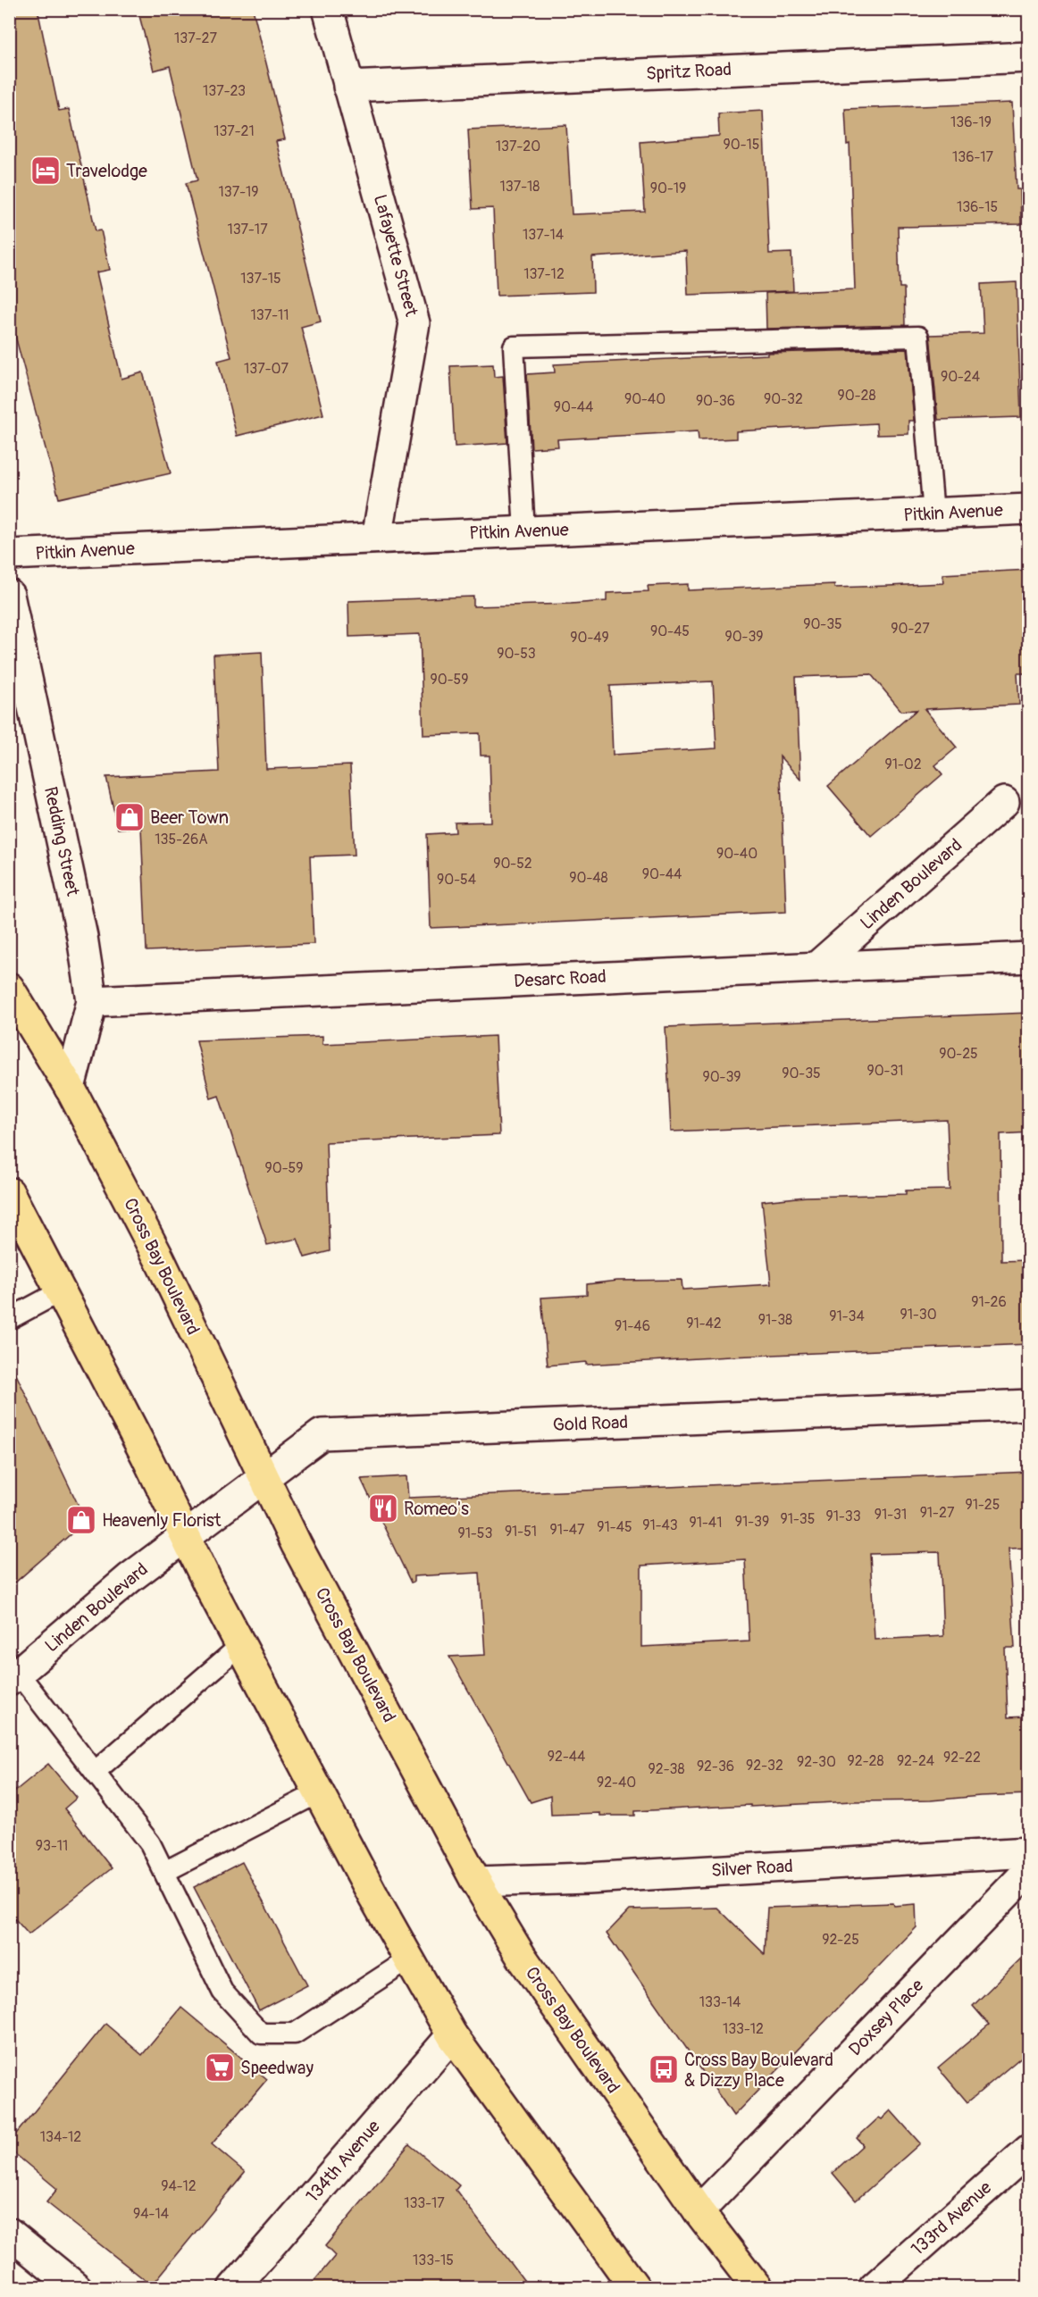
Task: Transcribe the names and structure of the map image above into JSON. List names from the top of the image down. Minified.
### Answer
{"streets":{"main road":["Cross Bay Boulevard"],"street":["Spritz Road","Lafayette Street","Pitkin Avenue","Redding Street","Linden Boulevard","Desarc Road","Gold Road","Silver Road","Doxsey Place","134th Avenue","133rd Avenue"]},"crossings":[["Spritz Road","Lafayette Street"],["Lafayette Street","Pitkin Avenue"],["Redding Street","Desarc Road"],["Redding Street","Cross Bay Boulevard"],["Linden Boulevard","Desarc Road"],["Linden Boulevard","Gold Road"],["Cross Bay Boulevard","Gold Road"],["Cross Bay Boulevard","Silver Road"],["Cross Bay Boulevard","Doxsey Place"]],"places":{"hotel":["Travelodge"],"shop":["Beer Town","Heavenly Florist"],"restaurant":["Romeo's"],"supermarket":["Speedway"],"bus stop":["Cross Bay Boulevard & Dizzy Place"]},"house_numbers":["137-27","137-23","136-19","137-21","90-15","137-20","136-17","137-18","90-19","137-19","136-15","137-17","137-14","137-12","137-15","137-11","137-07","90-24","90-28","90-40","90-32","90-36","90-44","90-35","90-27","90-45","90-39","90-49","90-53","90-59","91-02","135-26A","90-40","90-52","90-44","90-48","90-54","90-25","90-31","90-35","90-39","90-59","91-26","91-30","91-34","91-38","91-42","91-46","91-25","91-27","91-31","91-33","91-35","91-39","91-41","91-43","91-45","91-47","91-51","91-53","92-44","92-22","92-28","92-24","92-30","92-32","92-36","92-38","92-40","93-11","92-25","133-14","133-12","134-12","94-12","133-17","94-14","133-15"]}
